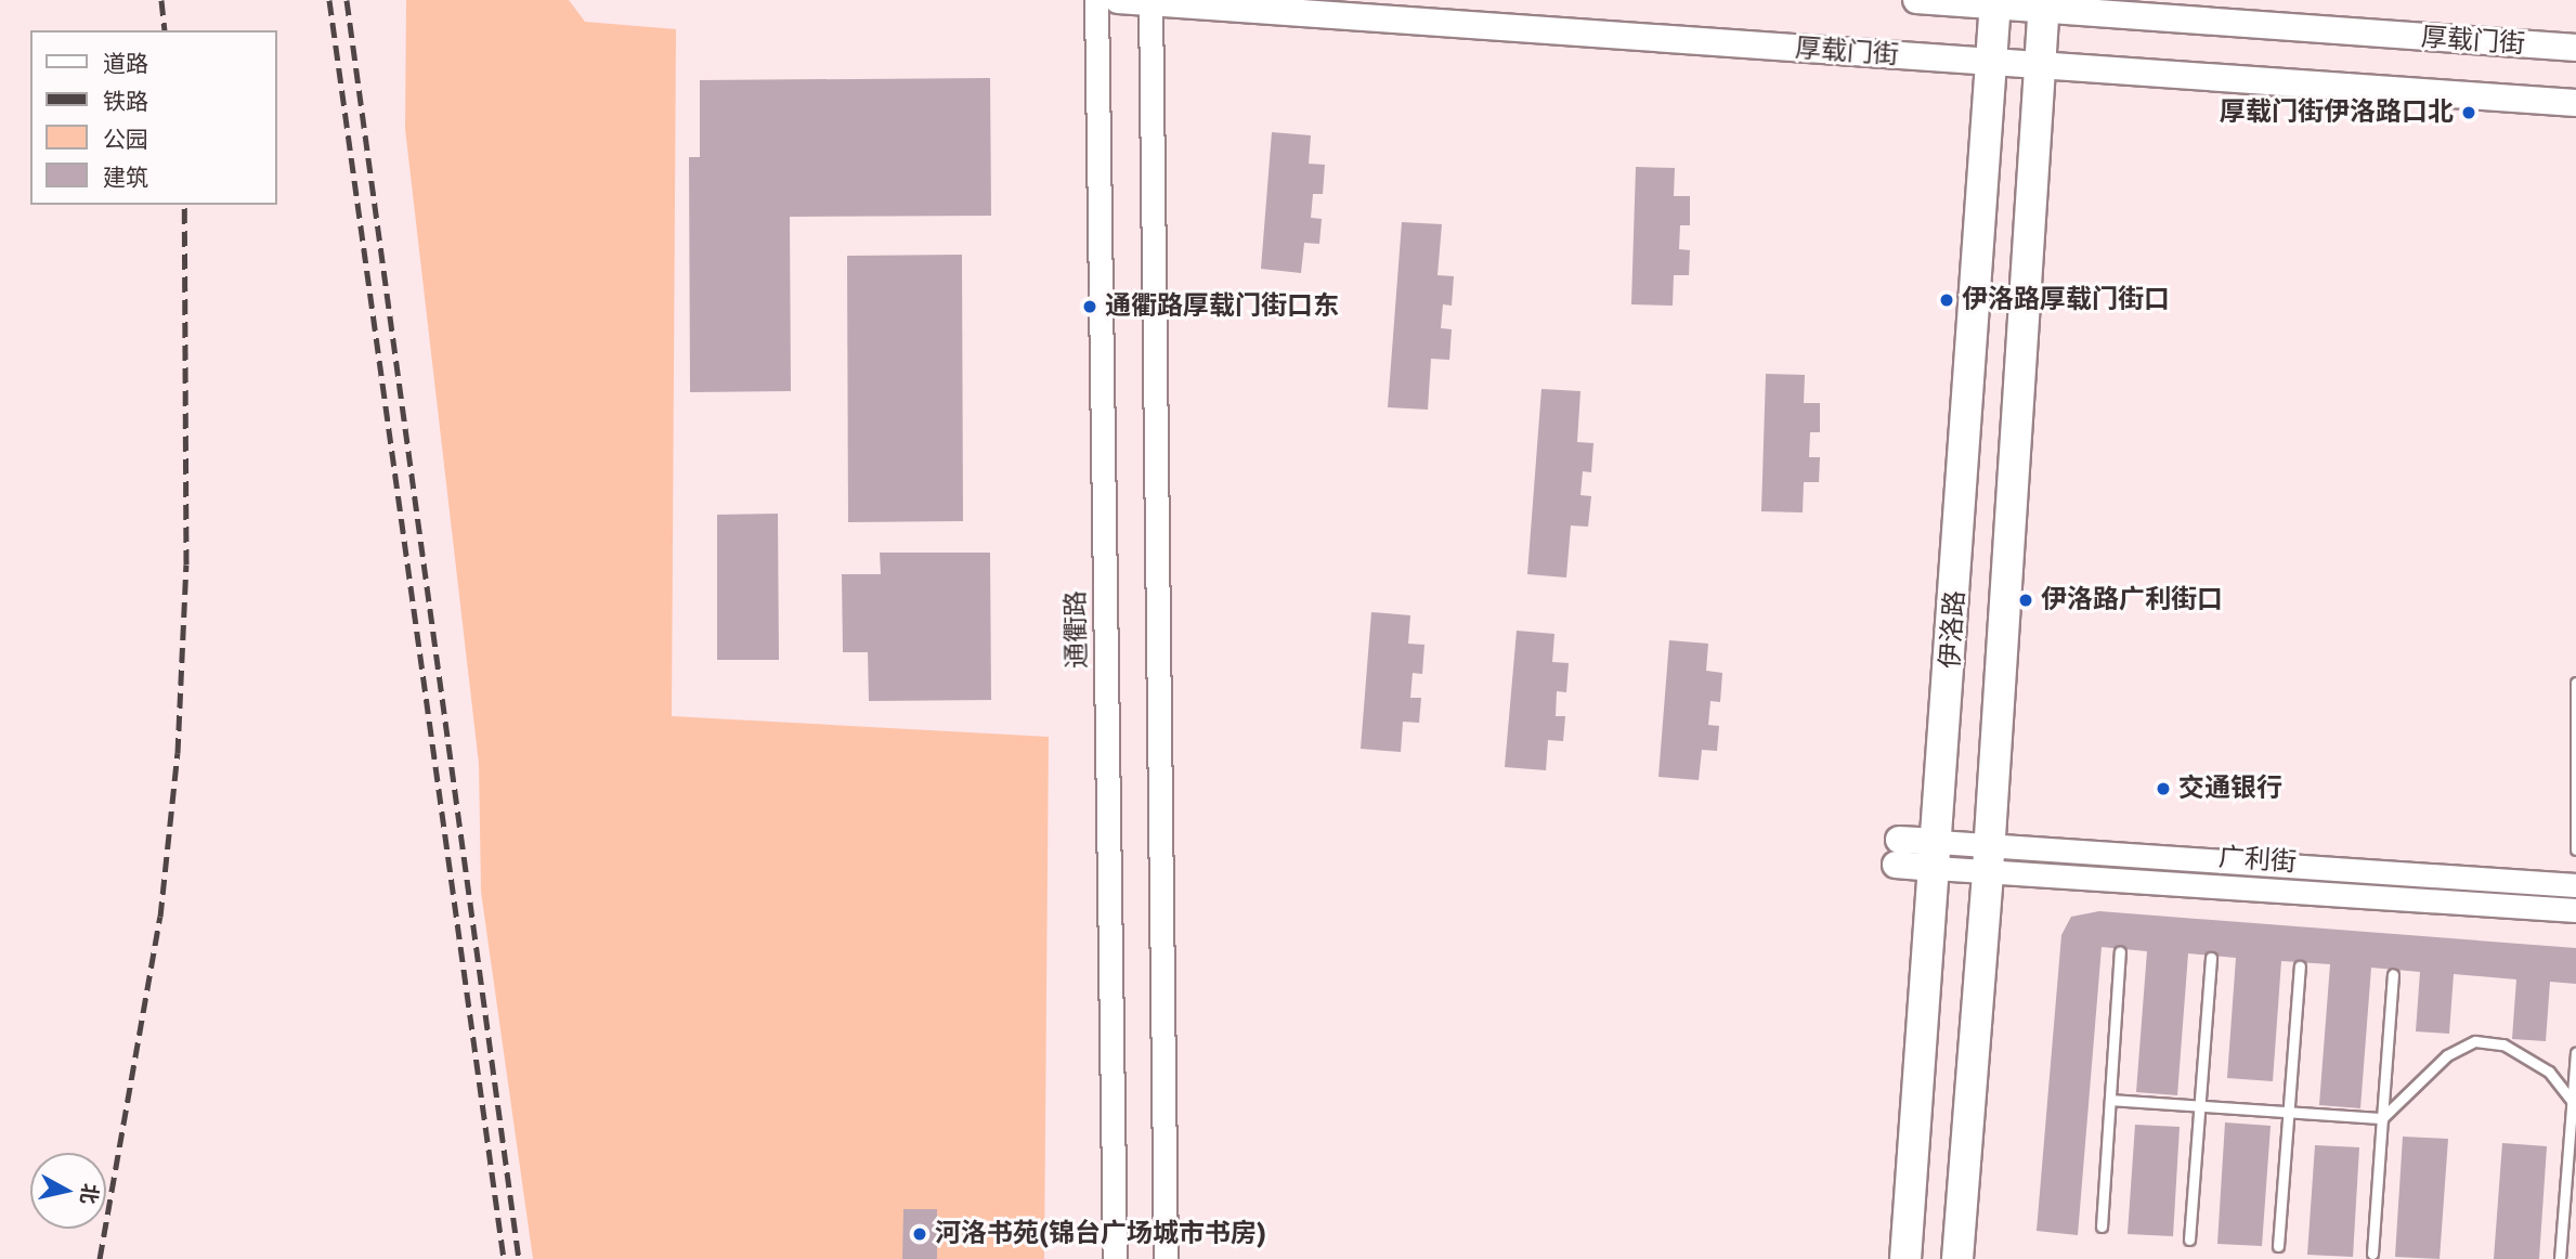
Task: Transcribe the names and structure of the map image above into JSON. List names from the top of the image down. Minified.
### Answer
{"streets":{"main road":["厚载门街","伊洛路"],"street":["通衢路","广利街"]},"crossings":[["厚载门街","伊洛路"],["伊洛路","广利街"]],"places":["厚载门街伊洛路口北","伊洛路厚载门街口","通衢路厚载门街口东","伊洛路广利街口","交通银行","河洛书苑(锦台广场城市书房)"],"legend":["道路","铁路","公园","建筑"],"north":"right"}
